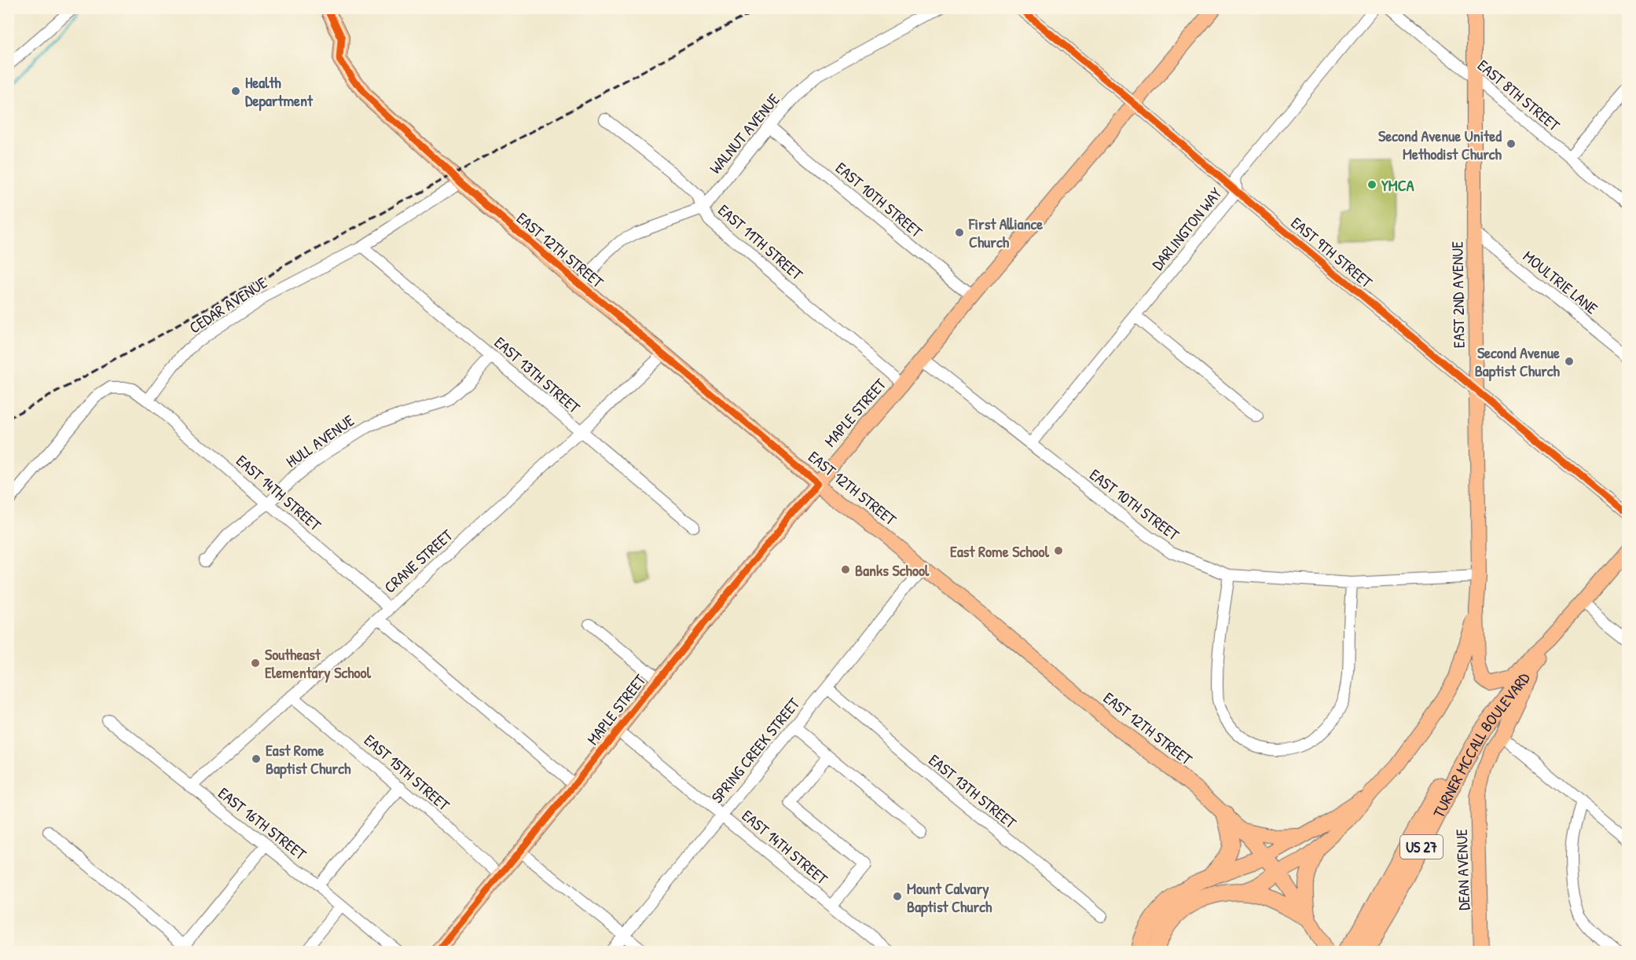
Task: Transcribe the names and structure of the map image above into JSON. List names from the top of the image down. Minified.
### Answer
{"streets":{"highway":["TURNER MCCALL BOULEVARD","US 27"],"main road":["EAST 12TH STREET","EAST 2ND AVENUE","MAPLE STREET","DEAN AVENUE"],"street":["EAST 8TH STREET","WALNUT AVENUE","EAST 10TH STREET","DARLINGTON WAY","EAST 11TH STREET","EAST 9TH STREET","MOULTRIE LANE","CEDAR AVENUE","EAST 13TH STREET","HULL AVENUE","EAST 14TH STREET","CRANE STREET","SPRING CREEK STREET","EAST 15TH STREET","EAST 16TH STREET"]},"crossings":[["EAST 8TH STREET","EAST 2ND AVENUE"],["WALNUT AVENUE","EAST 10TH STREET"],["WALNUT AVENUE","EAST 11TH STREET"],["EAST 10TH STREET","DARLINGTON WAY"],["EAST 10TH STREET","EAST 2ND AVENUE"],["EAST 10TH STREET","MAPLE STREET"],["DARLINGTON WAY","EAST 9TH STREET"],["EAST 11TH STREET","MAPLE STREET"],["EAST 12TH STREET","CEDAR AVENUE"],["EAST 12TH STREET","MAPLE STREET"],["EAST 12TH STREET","CRANE STREET"],["EAST 12TH STREET","SPRING CREEK STREET"],["EAST 9TH STREET","EAST 2ND AVENUE"],["EAST 9TH STREET","MAPLE STREET"],["MOULTRIE LANE","EAST 2ND AVENUE"],["CEDAR AVENUE","EAST 13TH STREET"],["CEDAR AVENUE","EAST 14TH STREET"],["EAST 13TH STREET","HULL AVENUE"],["EAST 13TH STREET","CRANE STREET"],["EAST 13TH STREET","SPRING CREEK STREET"],["MAPLE STREET","EAST 14TH STREET"],["MAPLE STREET","EAST 15TH STREET"],["HULL AVENUE","EAST 14TH STREET"],["EAST 14TH STREET","CRANE STREET"],["EAST 14TH STREET","SPRING CREEK STREET"],["CRANE STREET","EAST 15TH STREET"],["CRANE STREET","EAST 16TH STREET"],["TURNER MCCALL BOULEVARD","DEAN AVENUE"]],"places":["Health Department","Second Avenue United Methodist Church","YMCA","First Alliance Church","Second Avenue Baptist Church","East Rome School","Banks School","Southeast Elementary School","East Rome Baptist Church","Mount Calvary Baptist Church"]}
